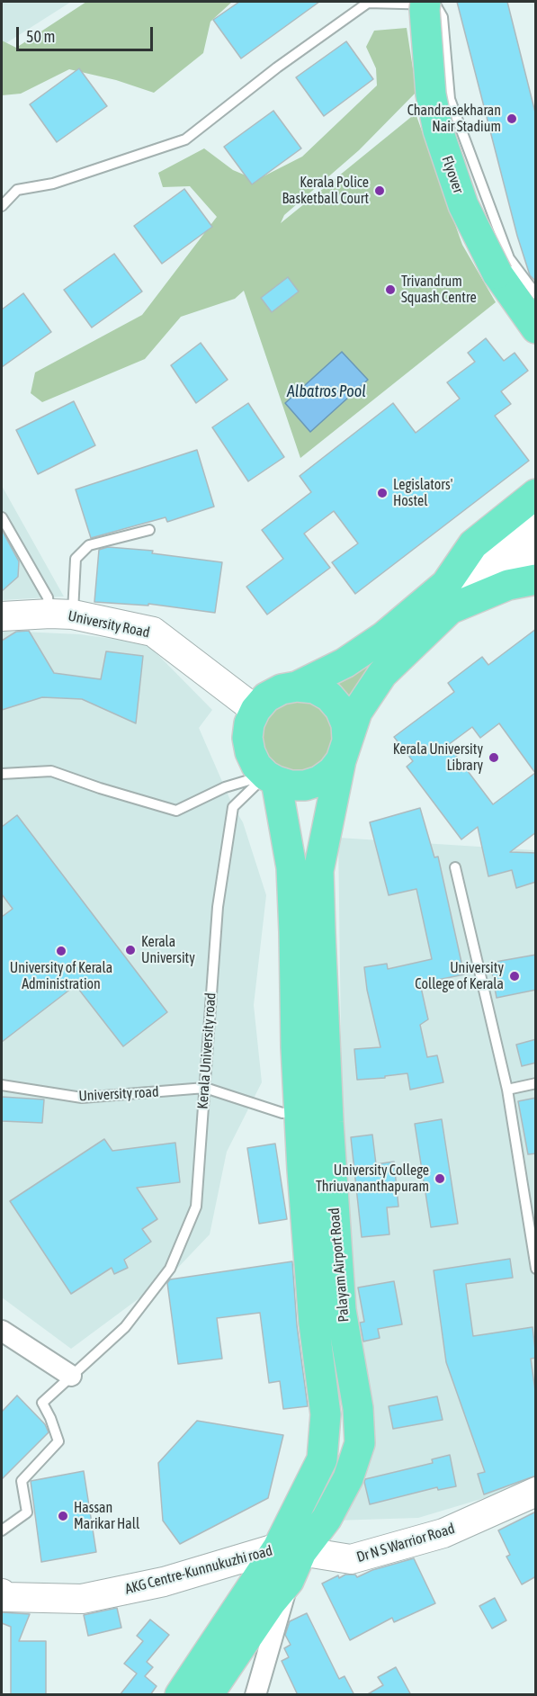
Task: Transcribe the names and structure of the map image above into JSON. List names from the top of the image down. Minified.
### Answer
{"streets":{"main road":["Flyover","Palayam Airport Road"],"street":["University Road","Dr N S Warrior Road","AKG Centre-Kunnukuzhi road"],"lane":["Kerala University road","University road"]},"crossings":[["University Road","Kerala University road"],["University Road","Palayam Airport Road"],["Kerala University road","University road"],["Kerala University road","Palayam Airport Road"],["Palayam Airport Road","Dr N S Warrior Road"],["Palayam Airport Road","AKG Centre-Kunnukuzhi road"],["Dr N S Warrior Road","AKG Centre-Kunnukuzhi road"]],"water":["Albatros Pool"],"places":["Chandrasekharan Nair Stadium","Kerala Police Basketball Court","Trivandrum Squash Centre","Legislators' Hostel","Kerala University Library","Kerala University","University of Kerala Administration","University College of Kerala","University College Thriuvananthapuram","Hassan Marikar Hall"],"scale_bar":"50 m"}
